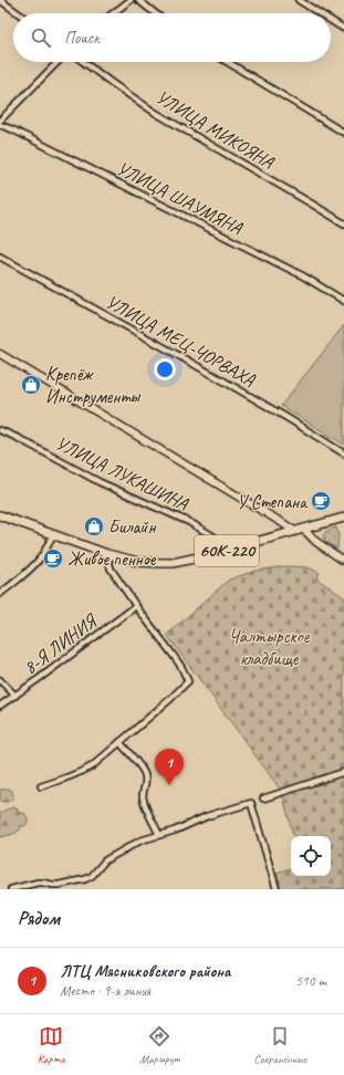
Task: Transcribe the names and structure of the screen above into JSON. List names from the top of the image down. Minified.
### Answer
{"streets":{"main road":["60К-220"],"street":["УЛИЦА МИКОЯНА","УЛИЦА ШАУМЯНА","УЛИЦА МЕЦ-ЧОРВАХА","УЛИЦА ЛУКАШИНА","8-Я ЛИНИЯ"]},"crossings":[["УЛИЦА ЛУКАШИНА","60К-220"]],"parks":["Чалтырское кладбище"],"places":{"shop":["Крепёж Инструменты","Билайн"],"cafe":["У Степана","Живое пенное"]},"page":{"search":"Поиск","pins":"1","heading":"Рядом","list":[{"mark":"1","name":"ЛТЦ Мясниковского района","note":"Место · 9-я линия","value":"510 m"}],"nav":["Карта","Маршрут","Сохранённые"]}}
